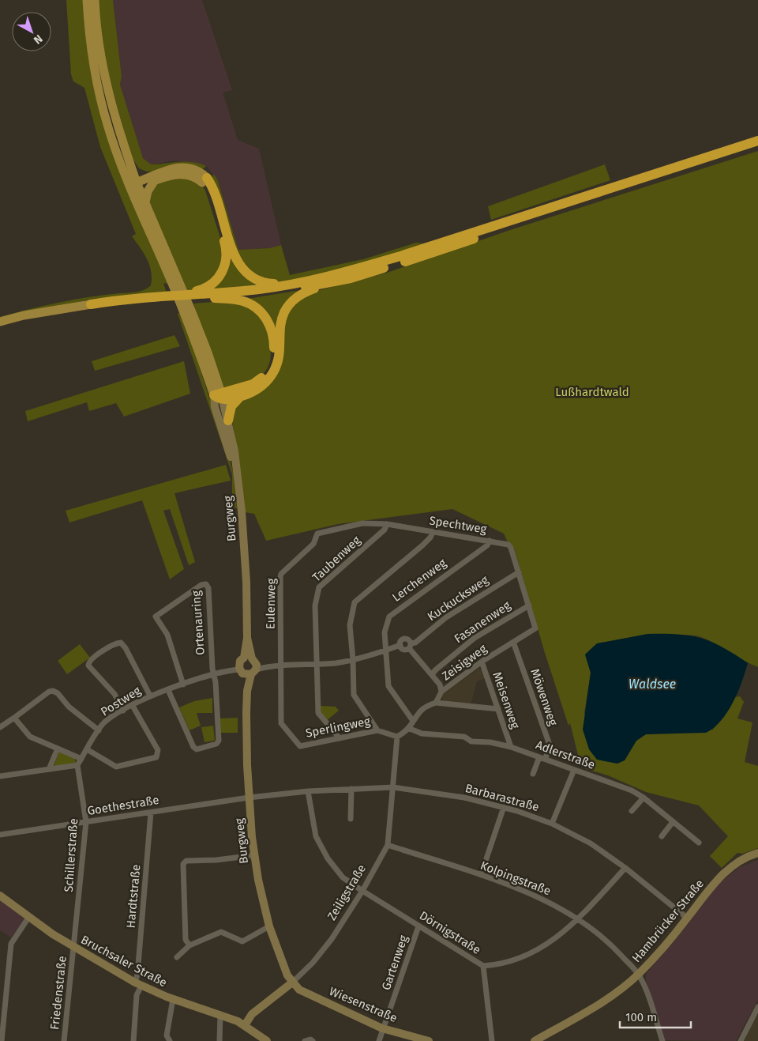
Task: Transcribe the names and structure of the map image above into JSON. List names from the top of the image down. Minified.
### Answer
{"streets":{"street":["Burgweg","Spechtweg","Taubenweg","Lerchenweg","Kuckucksweg","Eulenweg","Fasanenweg","Ortenauring","Zeisigweg","Möwenweg","Meisenweg","Postweg","Sperlingweg","Adlerstraße","Barbarastraße","Goethestraße","Schillerstraße","Kolpingstraße","Zeiligstraße","Hardtstraße","Hambrücker Straße","Dörnigstraße","Bruchsaler Straße","Gartenweg","Friedenstraße","Wiesenstraße"]},"crossings":[["Burgweg","Postweg"],["Burgweg","Barbarastraße"],["Burgweg","Goethestraße"],["Burgweg","Zeiligstraße"],["Burgweg","Wiesenstraße"],["Spechtweg","Taubenweg"],["Spechtweg","Lerchenweg"],["Spechtweg","Kuckucksweg"],["Spechtweg","Eulenweg"],["Spechtweg","Fasanenweg"],["Spechtweg","Zeisigweg"],["Taubenweg","Postweg"],["Taubenweg","Sperlingweg"],["Lerchenweg","Postweg"],["Kuckucksweg","Postweg"],["Eulenweg","Postweg"],["Eulenweg","Sperlingweg"],["Ortenauring","Postweg"],["Zeisigweg","Möwenweg"],["Zeisigweg","Meisenweg"],["Möwenweg","Adlerstraße"],["Meisenweg","Adlerstraße"],["Postweg","Sperlingweg"],["Postweg","Schillerstraße"],["Sperlingweg","Zeiligstraße"],["Barbarastraße","Goethestraße"],["Barbarastraße","Zeiligstraße"],["Barbarastraße","Hambrücker Straße"],["Barbarastraße","Dörnigstraße"],["Goethestraße","Schillerstraße"],["Goethestraße","Hardtstraße"],["Schillerstraße","Bruchsaler Straße"],["Schillerstraße","Friedenstraße"],["Kolpingstraße","Zeiligstraße"],["Kolpingstraße","Hambrücker Straße"],["Zeiligstraße","Dörnigstraße"],["Zeiligstraße","Bruchsaler Straße"],["Zeiligstraße","Wiesenstraße"],["Hardtstraße","Bruchsaler Straße"],["Dörnigstraße","Gartenweg"],["Bruchsaler Straße","Friedenstraße"],["Gartenweg","Wiesenstraße"]],"water":["Waldsee"],"parks":["Lußhardtwald"],"scale_bar":"100 m","north":"bottom right"}
